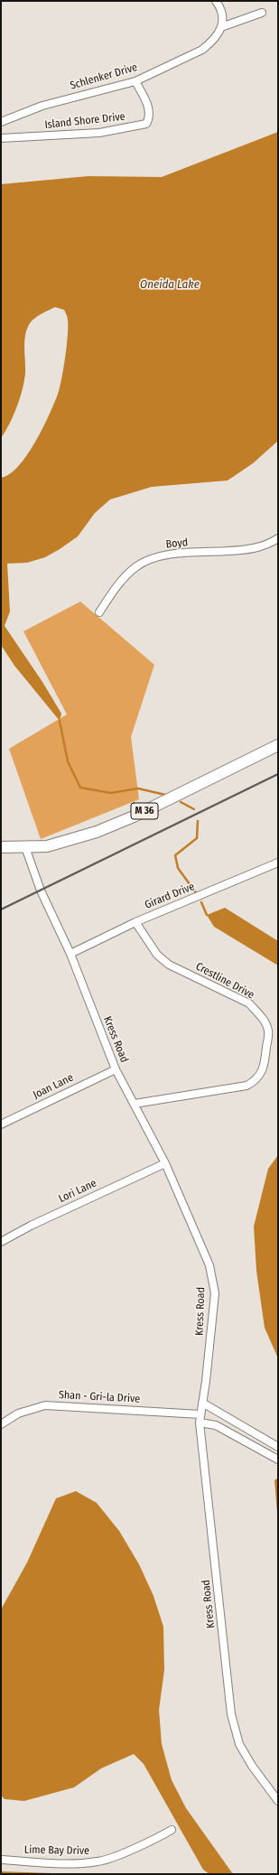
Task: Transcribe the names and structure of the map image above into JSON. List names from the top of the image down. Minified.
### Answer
{"streets":{"main road":["M 36"],"street":["Schlenker Drive","Island Shore Drive","Boyd","Girard Drive","Crestline Drive","Kress Road","Joan Lane","Lori Lane","Shan - Gri-la Drive","Lime Bay Drive"]},"crossings":[["Schlenker Drive","Island Shore Drive"],["M 36","Kress Road"],["Girard Drive","Crestline Drive"],["Girard Drive","Kress Road"],["Crestline Drive","Kress Road"],["Kress Road","Joan Lane"],["Kress Road","Lori Lane"],["Kress Road","Shan - Gri-la Drive"]],"water":["Oneida Lake"]}
